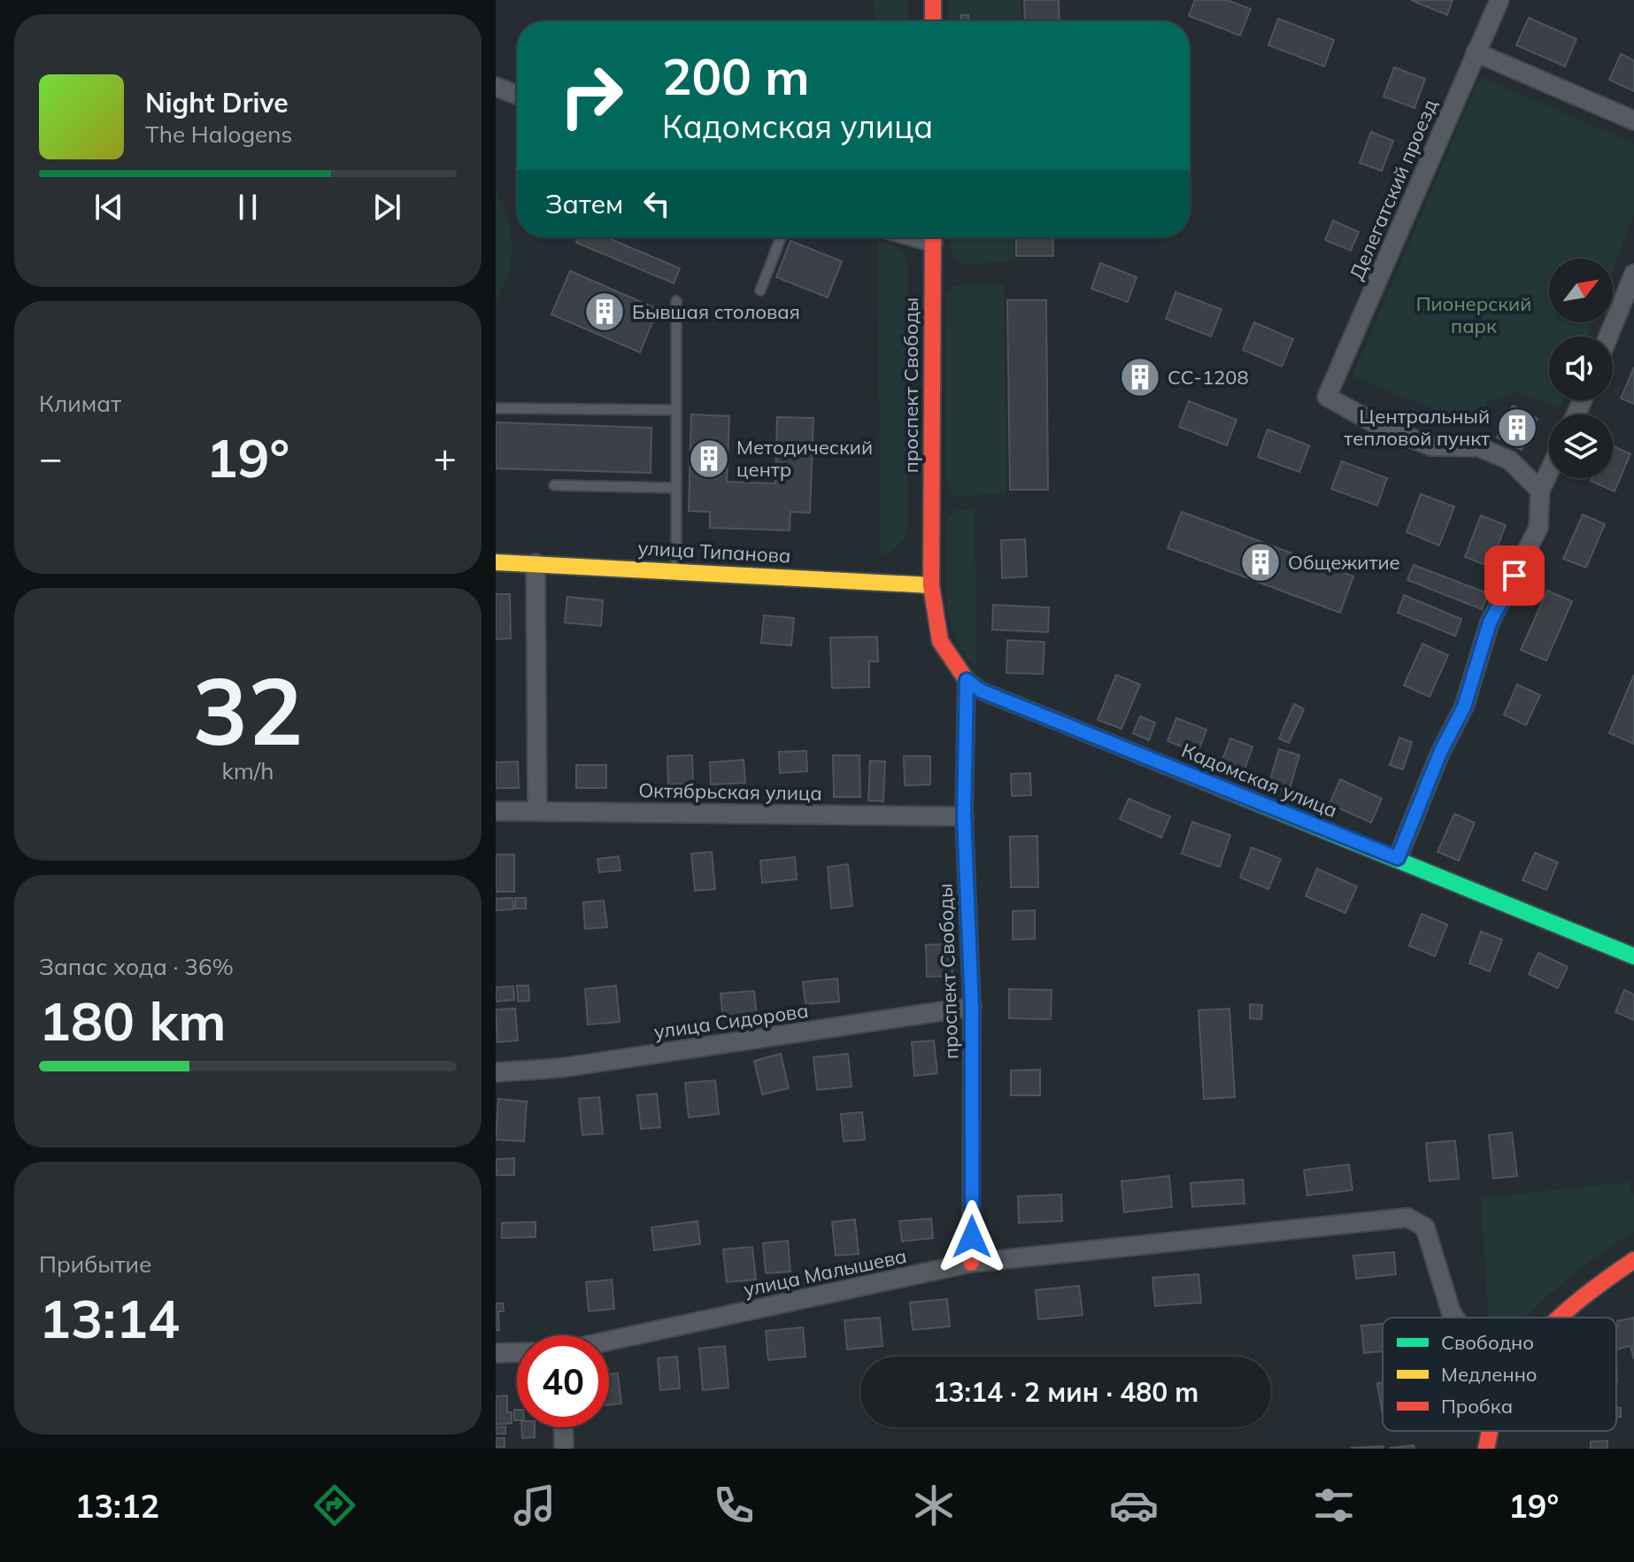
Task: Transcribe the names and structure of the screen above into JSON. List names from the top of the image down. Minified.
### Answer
{"streets":{"street":["Делегатский проезд","проспект Свободы","улица Типанова","Кадомская улица","Октябрьская улица","улица Сидорова","улица Малышева"]},"crossings":[["проспект Свободы","улица Типанова"],["проспект Свободы","Кадомская улица"],["проспект Свободы","Октябрьская улица"],["проспект Свободы","улица Сидорова"],["проспект Свободы","улица Малышева"],["улица Типанова","Кадомская улица"]],"parks":["Пионерский парк"],"places":{"building":["Бывшая столовая","СС-1208","Центральный тепловой пункт","Методический центр","Общежитие"]},"legend":["Свободно","Медленно","Пробка"],"north":"top right","page":{"turn":["200 m","Кадомская улица"],"song":["Night Drive","The Halogens"],"then":"Затем","tile":["Климат",["32","km/h"],["Запас хода · 36%","180 km"],["Прибытие","13:14"]],"heat":["−","19°","+"],"limit":"40","trip":"13:14 · 2 мин · 480 m","tabs":["13:12","19°"]}}
